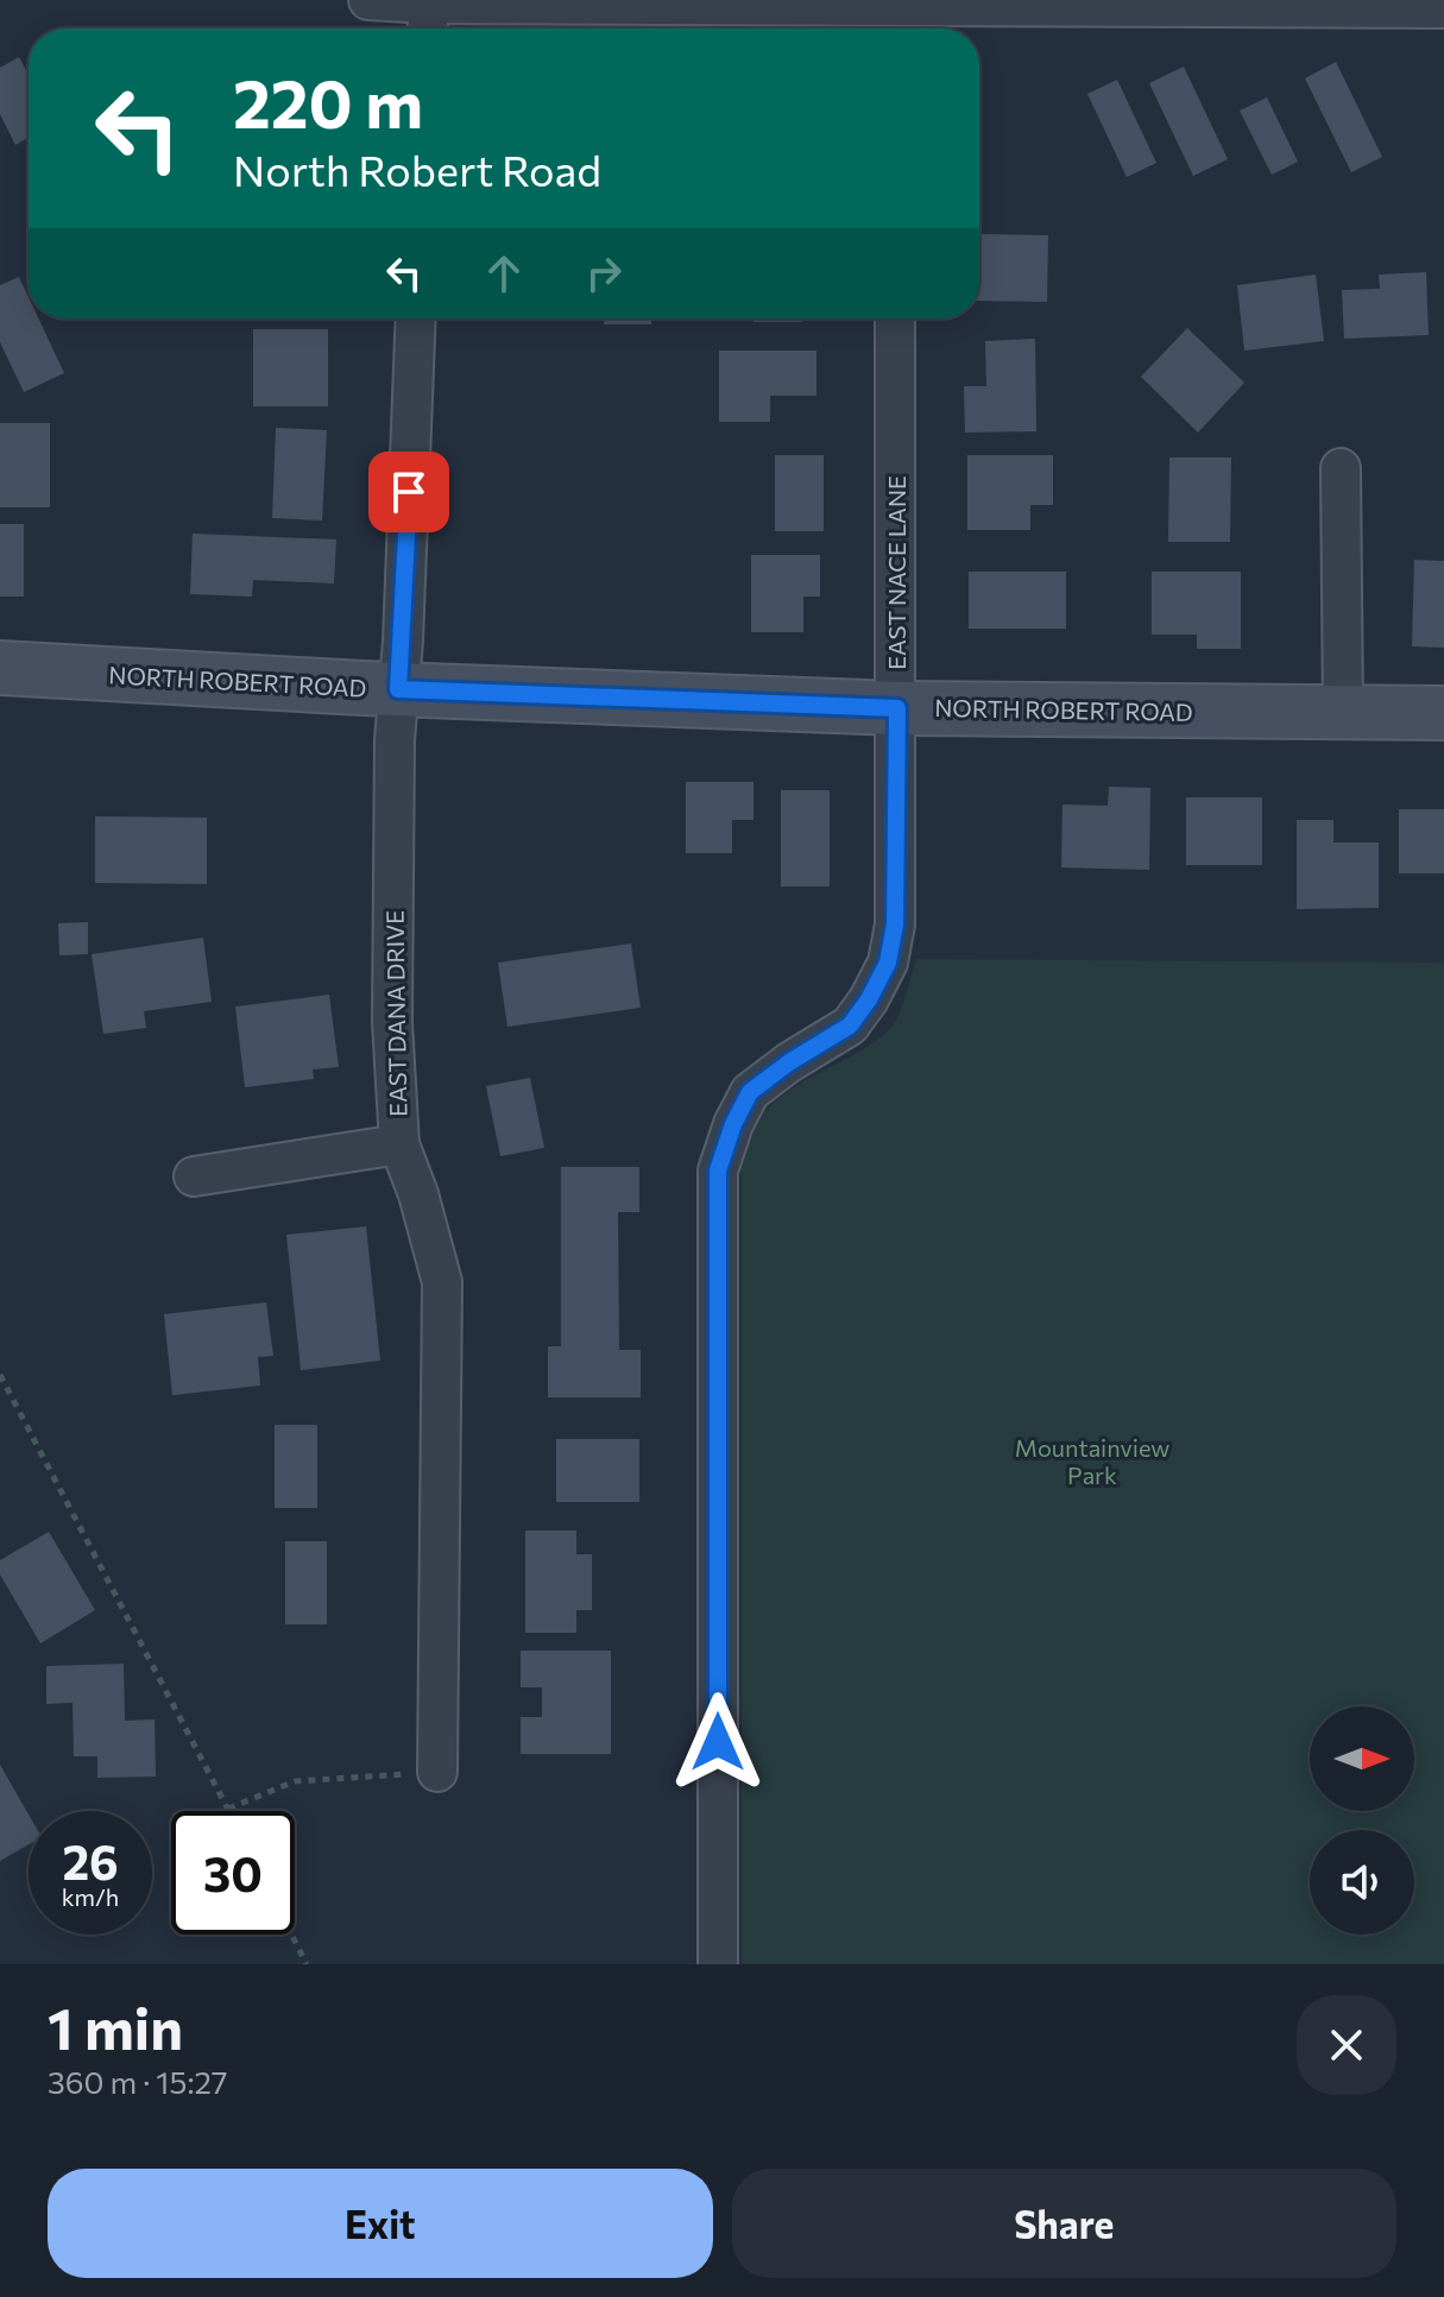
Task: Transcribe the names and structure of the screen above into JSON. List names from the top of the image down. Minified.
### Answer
{"streets":{"main road":["NORTH ROBERT ROAD"],"street":["EAST NACE LANE","EAST DANA DRIVE"]},"crossings":[["EAST NACE LANE","NORTH ROBERT ROAD"],["NORTH ROBERT ROAD","EAST DANA DRIVE"]],"parks":["Mountainview Park"],"north":"right","page":{"turn":["220 m","North Robert Road"],"speed":"26 km/h","limit":"30","heading":["1 min","360 m · 15:27"],"buttons":["Exit","Share"]}}
